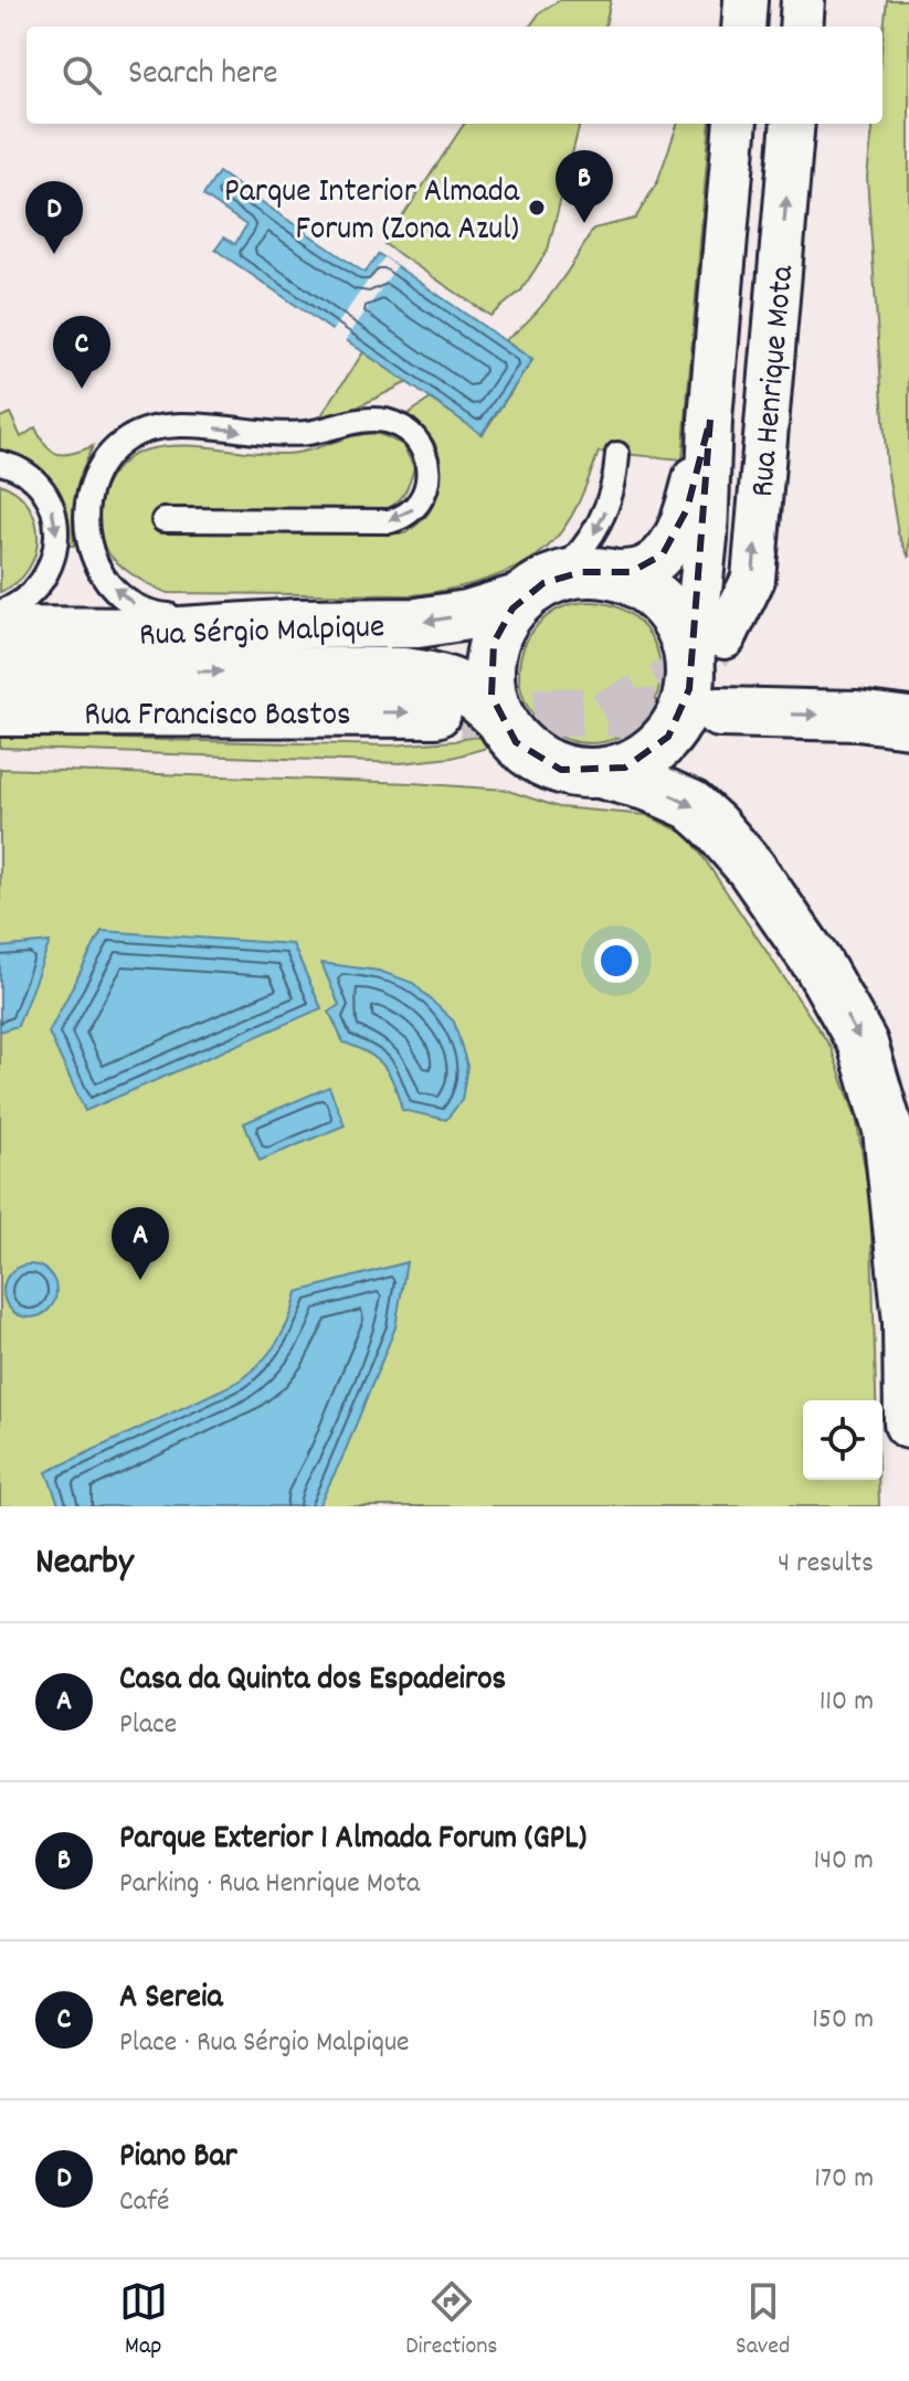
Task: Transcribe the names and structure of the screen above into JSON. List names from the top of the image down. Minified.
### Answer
{"streets":{"street":["Rua Henrique Mota","Rua Sérgio Malpique","Rua Francisco Bastos"]},"crossings":[["Rua Henrique Mota","Rua Sérgio Malpique"]],"one_way":["Rua Francisco Bastos"],"places":["Parque Interior Almada Forum (Zona Azul)"],"page":{"search":"Search here","pins":["B","D","C","A"],"heading":["Nearby","4 results"],"list":[{"mark":"A","name":"Casa da Quinta dos Espadeiros","note":"Place","value":"110 m"},{"mark":"B","name":"Parque Exterior 1 Almada Forum (GPL)","note":"Parking · Rua Henrique Mota","value":"140 m"},{"mark":"C","name":"A Sereia","note":"Place · Rua Sérgio Malpique","value":"150 m"},{"mark":"D","name":"Piano Bar","note":"Café","value":"170 m"}],"nav":["Map","Directions","Saved"]}}
